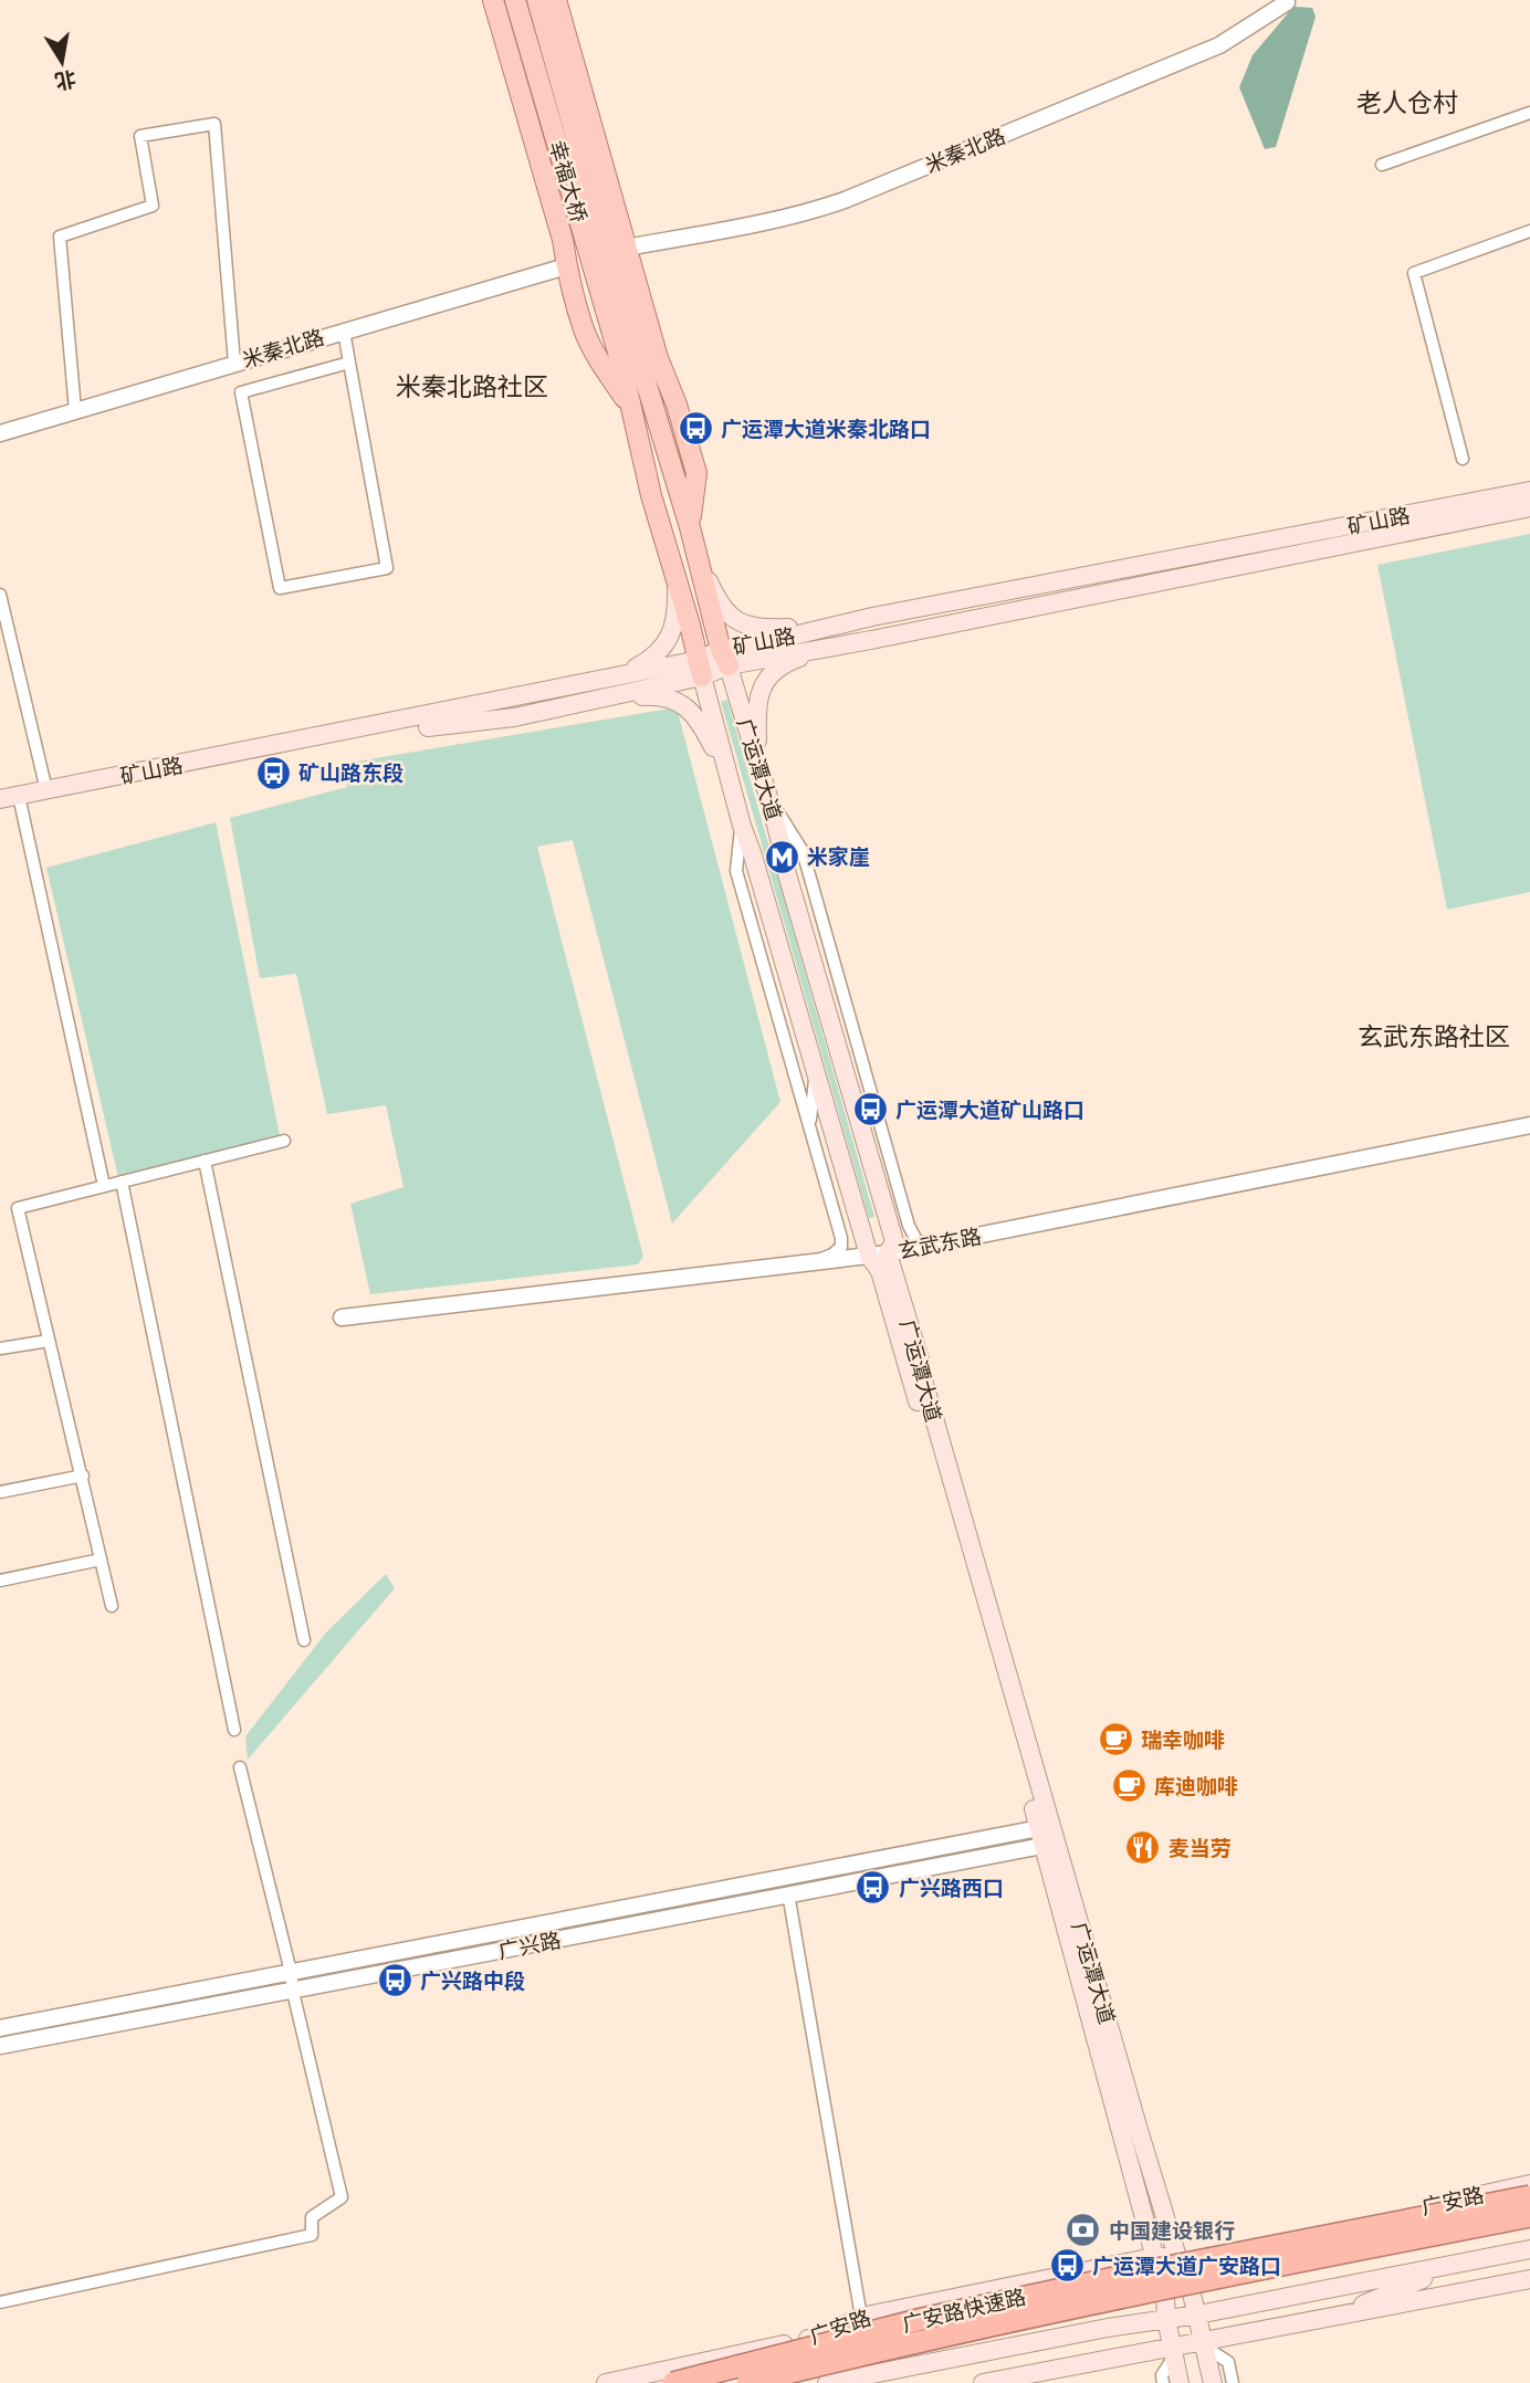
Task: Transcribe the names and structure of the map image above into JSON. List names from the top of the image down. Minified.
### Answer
{"streets":{"highway":["广安路快速路"],"main road":["幸福大桥","矿山路","广运潭大道","广安路"],"street":["米秦北路","玄武东路","广兴路"]},"crossings":[["幸福大桥","广运潭大道"],["矿山路","广运潭大道"],["广运潭大道","玄武东路"],["广运潭大道","广兴路"],["广运潭大道","广安路"]],"districts":["老人仓村","米秦北路社区","玄武东路社区"],"places":{"bus stop":["广运潭大道米秦北路口","矿山路东段","广运潭大道矿山路口","广兴路西口","广兴路中段","广运潭大道广安路口"],"metro station":["米家崖"],"cafe":["瑞幸咖啡","库迪咖啡"],"restaurant":["麦当劳"],"bank":["中国建设银行"]},"north":"bottom"}
